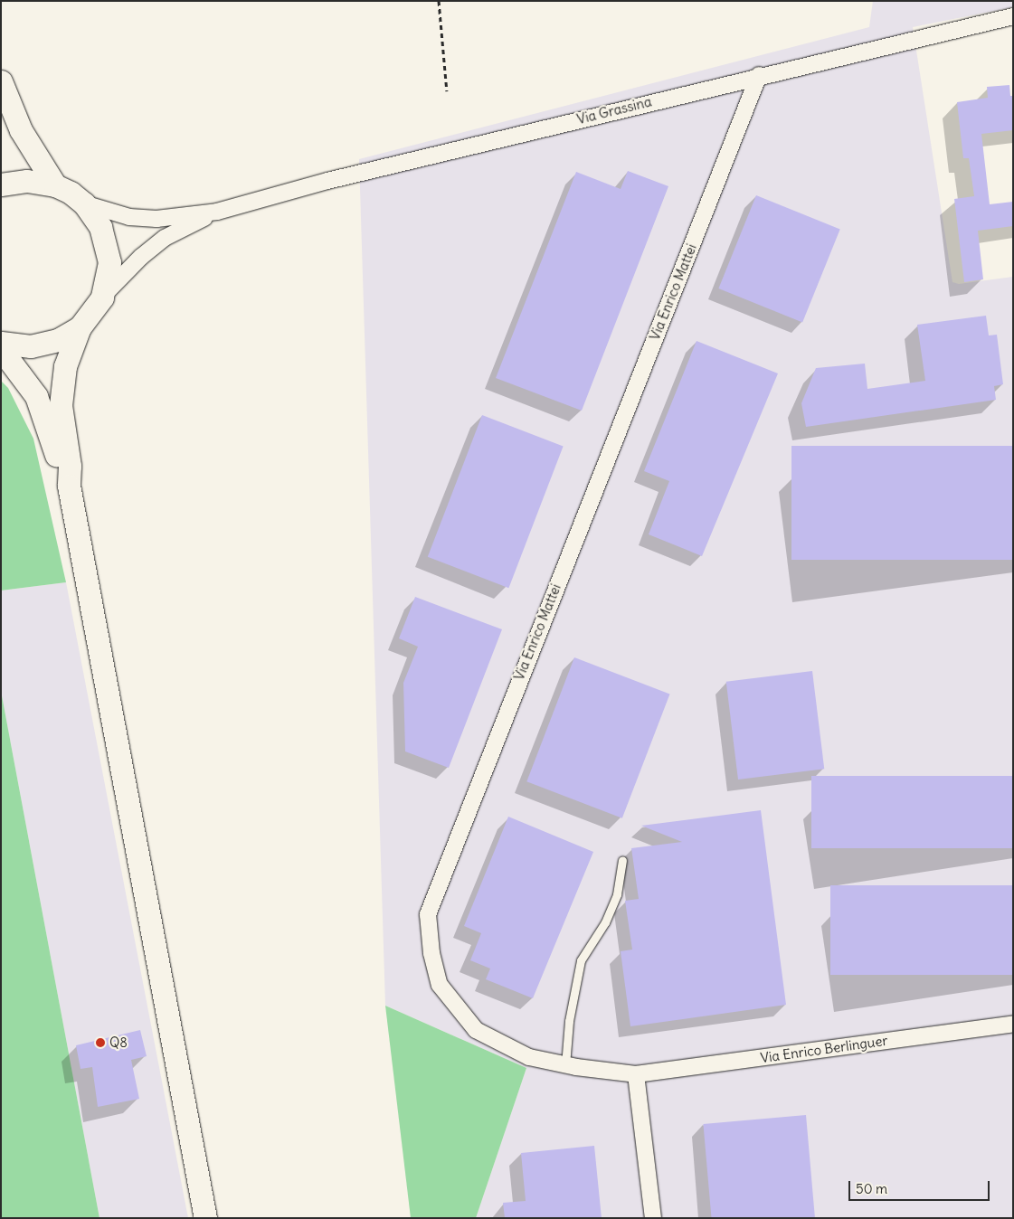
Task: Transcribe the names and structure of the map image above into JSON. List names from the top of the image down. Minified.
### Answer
{"streets":{"street":["Via Grassina","Via Enrico Mattei","Via Enrico Berlinguer"]},"crossings":[["Via Grassina","Via Enrico Mattei"],["Via Enrico Mattei","Via Enrico Berlinguer"]],"places":["Q8"],"scale_bar":"50 m"}
